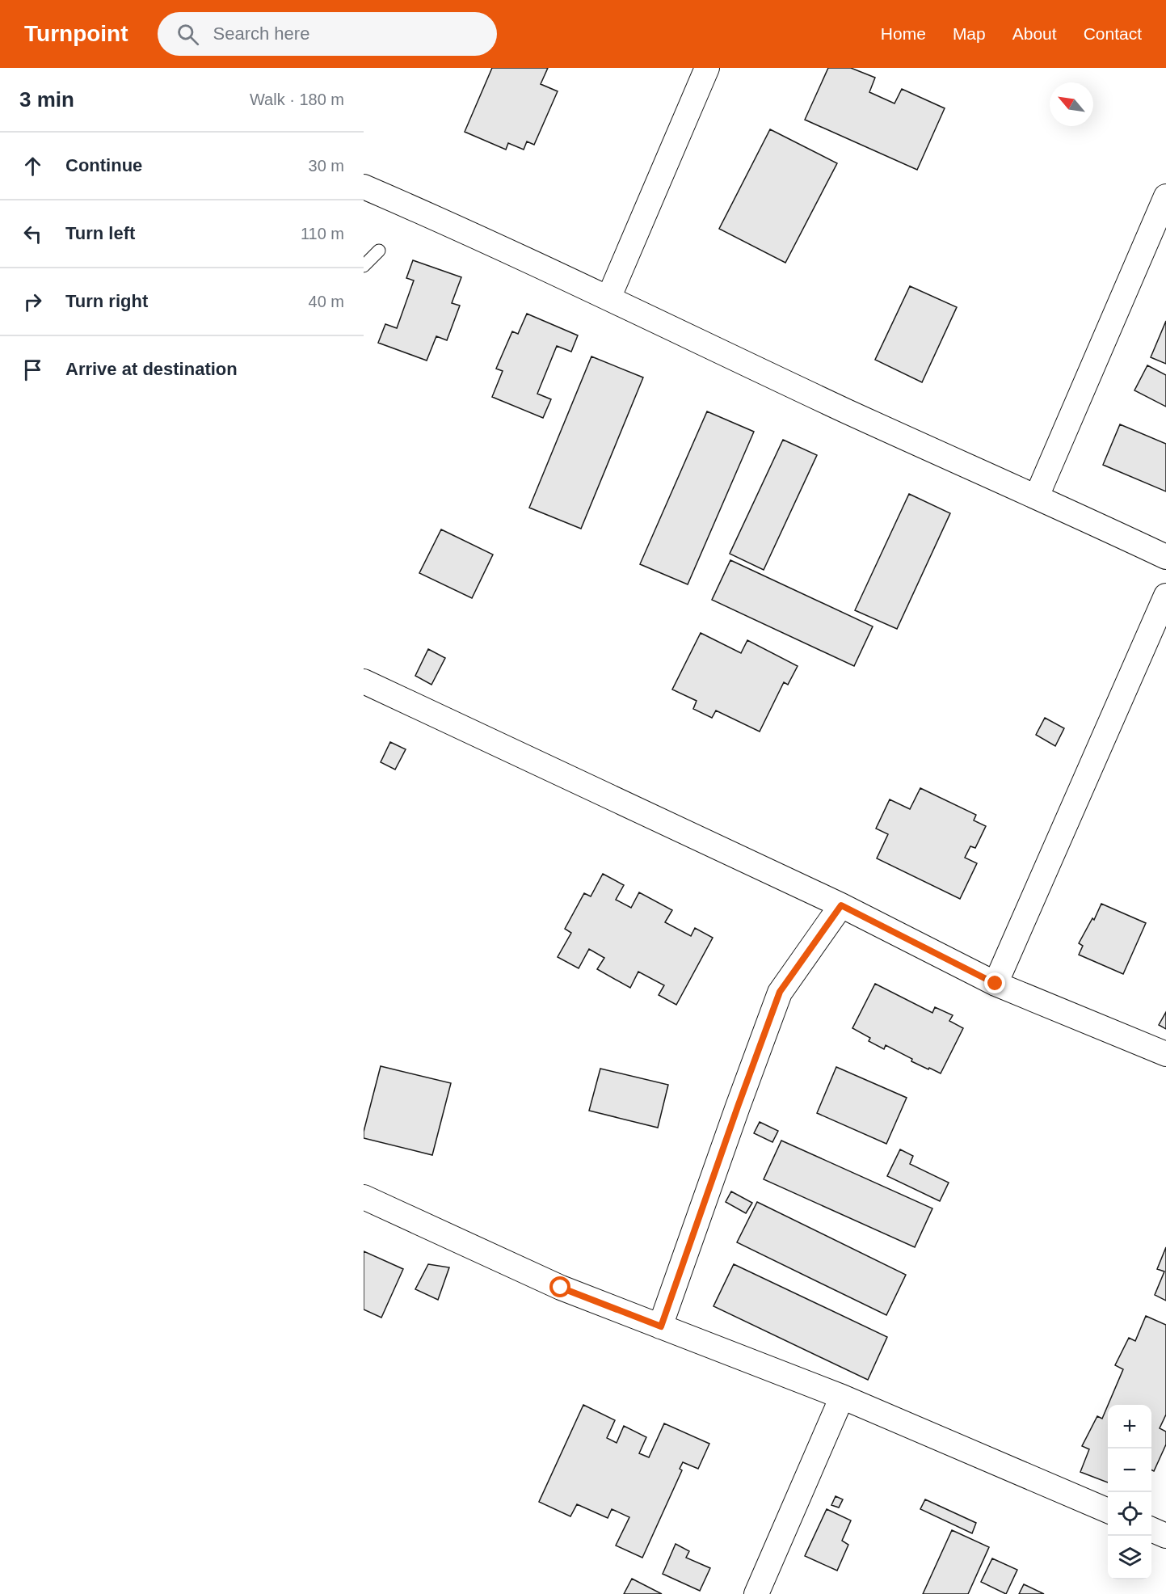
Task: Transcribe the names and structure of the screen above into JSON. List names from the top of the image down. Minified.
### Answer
{"north":"top left","page":{"header":"Turnpoint","search":"Search here","nav":["Home","Map","About","Contact"],"heading":["3 min","Walk · 180 m"],"list":[["Continue","30 m"],["Turn left","110 m"],["Turn right","40 m"],"Arrive at destination"],"map_buttons":["+","−"]}}
